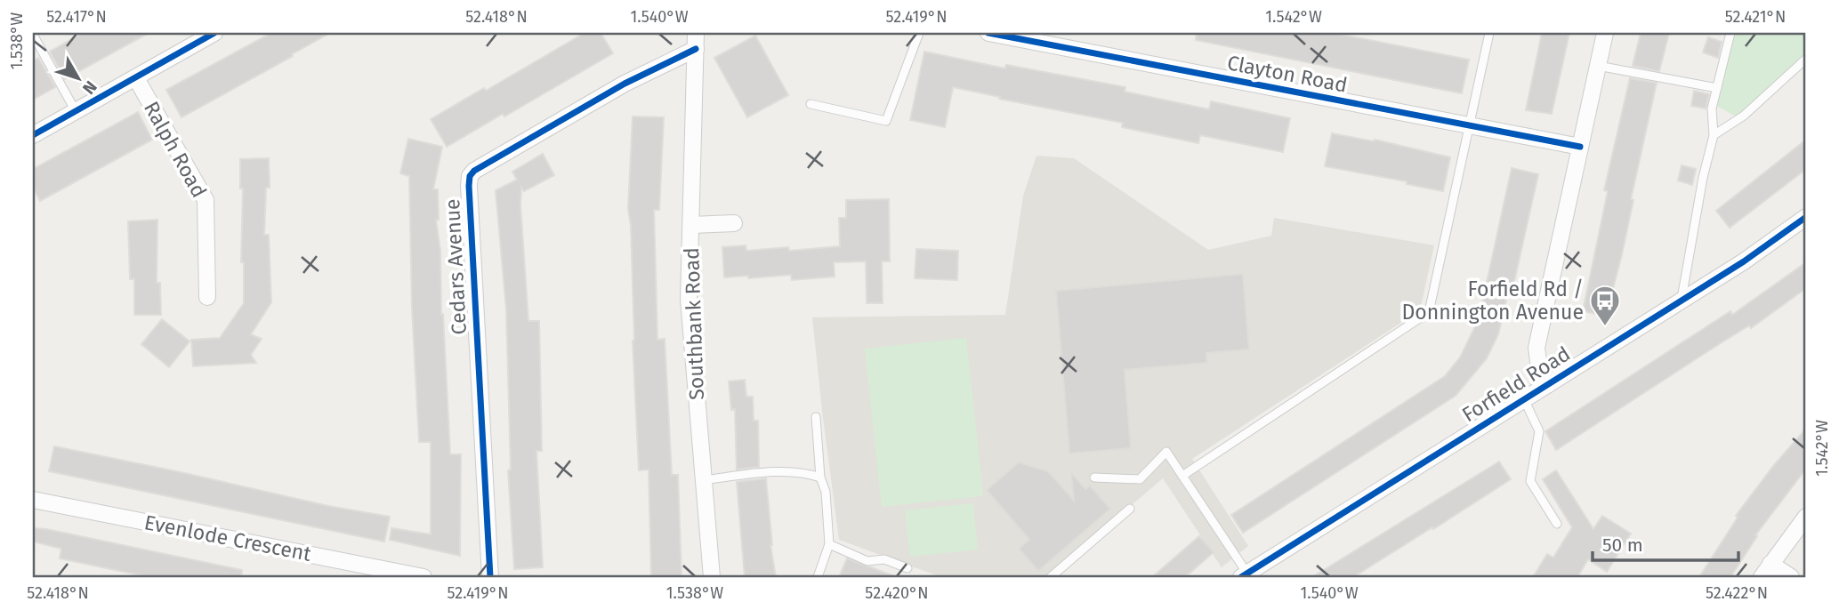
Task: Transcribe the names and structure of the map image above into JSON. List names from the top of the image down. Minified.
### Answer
{"streets":{"street":["Clayton Road","Ralph Road","Cedars Avenue","Southbank Road","Forfield Road","Evenlode Crescent"]},"crossings":[["Cedars Avenue","Southbank Road"]],"places":{"bus stop":["Forfield Rd / Donnington Avenue"]},"scale_bar":"50 m","north":"bottom right","coordinates":["52.417°N","52.418°N","1.540°W","52.419°N","1.542°W","52.421°N","1.538°W","52.420°N","52.422°N"]}
